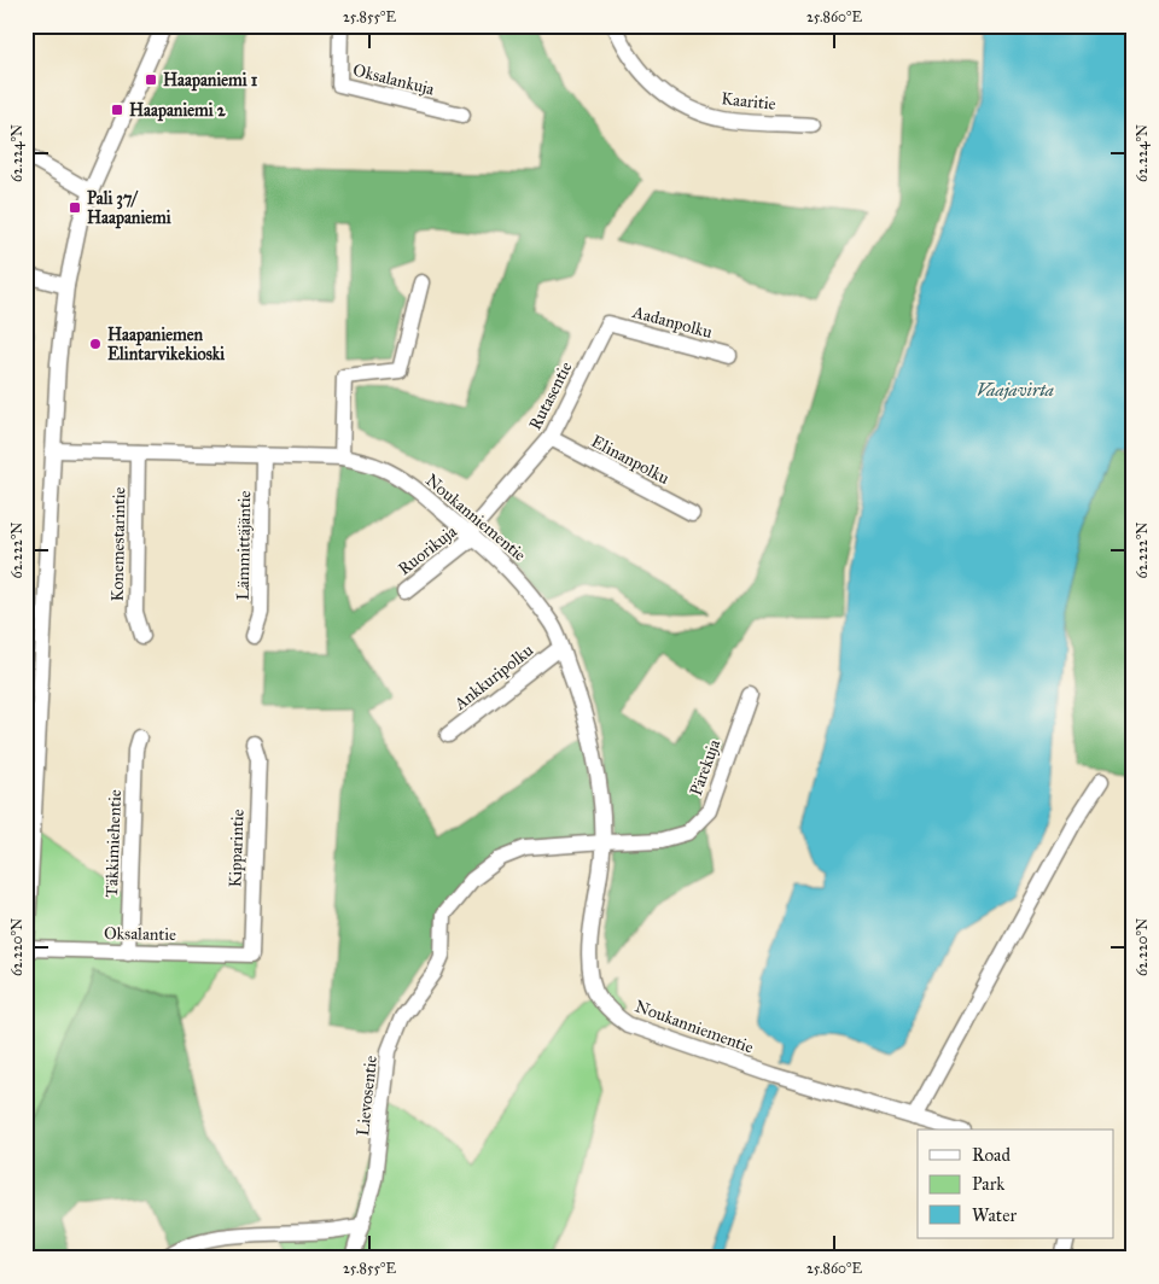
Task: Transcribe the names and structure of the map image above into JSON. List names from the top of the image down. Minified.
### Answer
{"streets":{"street":["Oksalankuja","Kaaritie","Aadanpolku","Rutasentie","Elinanpolku","Noukanniementie","Konemestarintie","Lämmittäjäntie","Ruorikuja","Ankkuripolku","Pärekuja","Täkkimiehentie","Kipparintie","Oksalantie","Lievosentie"]},"crossings":[["Aadanpolku","Rutasentie"],["Rutasentie","Elinanpolku"],["Rutasentie","Noukanniementie"],["Rutasentie","Ruorikuja"],["Noukanniementie","Konemestarintie"],["Noukanniementie","Lämmittäjäntie"],["Noukanniementie","Ruorikuja"],["Noukanniementie","Ankkuripolku"],["Noukanniementie","Pärekuja"],["Noukanniementie","Lievosentie"],["Pärekuja","Lievosentie"],["Täkkimiehentie","Oksalantie"],["Kipparintie","Oksalantie"]],"water":["Vaajavirta"],"places":{"transit":["Haapaniemi 1","Haapaniemi 2","Pali 37/ Haapaniemi"],"other":["Haapaniemen Elintarvikekioski"]},"legend":["Road","Park","Water"],"coordinates":["25.855°E","25.860°E","62.224°N","62.222°N","62.220°N"]}
